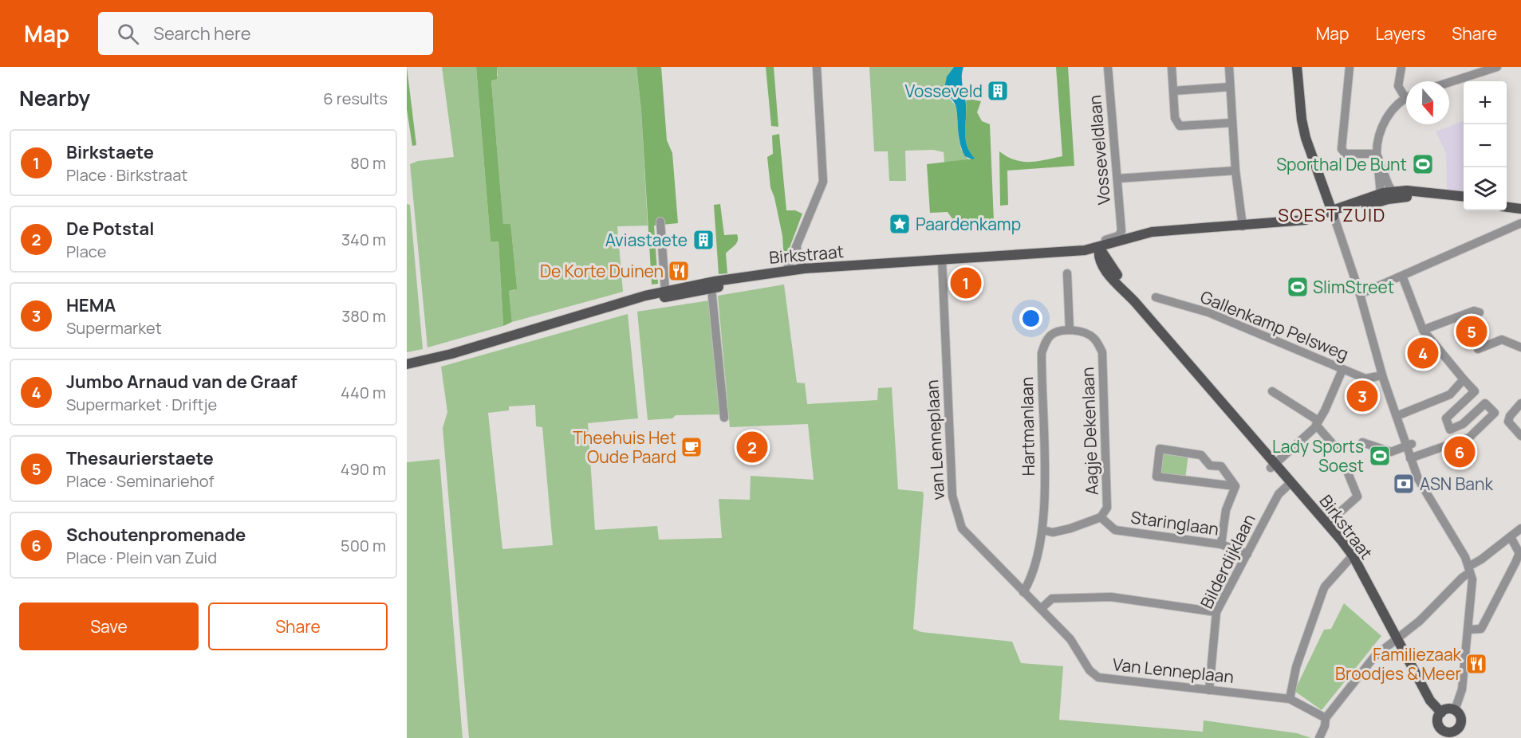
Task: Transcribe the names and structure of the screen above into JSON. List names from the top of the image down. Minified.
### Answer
{"streets":{"main road":["Birkstraat"],"street":["Vosseveldlaan","Gallenkamp Pelsweg","Hartmanlaan","Aagje Dekenlaan","van Lenneplaan","Staringlaan","Bilderdijklaan","Van Lenneplaan"]},"crossings":[["Birkstraat","van Lenneplaan"],["Birkstraat","Bilderdijklaan"],["Hartmanlaan","Aagje Dekenlaan"],["Hartmanlaan","van Lenneplaan"],["Hartmanlaan","Van Lenneplaan"],["Aagje Dekenlaan","Staringlaan"],["van Lenneplaan","Van Lenneplaan"],["Staringlaan","Bilderdijklaan"],["Bilderdijklaan","Van Lenneplaan"]],"districts":["SOEST ZUID"],"places":{"building":["Vosseveld","Aviastaete"],"sports":["Sporthal De Bunt","SlimStreet","Lady Sports Soest"],"place":["Paardenkamp"],"restaurant":["De Korte Duinen","Familiezaak Broodjes & Meer"],"cafe":["Theehuis Het Oude Paard"],"bank":["ASN Bank"]},"north":"bottom","page":{"header":"Map","search":"Search here","nav":["Map","Layers","Share"],"heading":["Nearby","6 results"],"map_buttons":["+","−"],"list":[{"mark":"1","name":"Birkstaete","note":"Place · Birkstraat","value":"80 m"},{"mark":"2","name":"De Potstal","note":"Place","value":"340 m"},{"mark":"3","name":"HEMA","note":"Supermarket","value":"380 m"},{"mark":"4","name":"Jumbo Arnaud van de Graaf","note":"Supermarket · Driftje","value":"440 m"},{"mark":"5","name":"Thesaurierstaete","note":"Place · Seminariehof","value":"490 m"},{"mark":"6","name":"Schoutenpromenade","note":"Place · Plein van Zuid","value":"500 m"}],"pins":["1","5","4","3","2","6"],"buttons":["Save","Share"]}}
